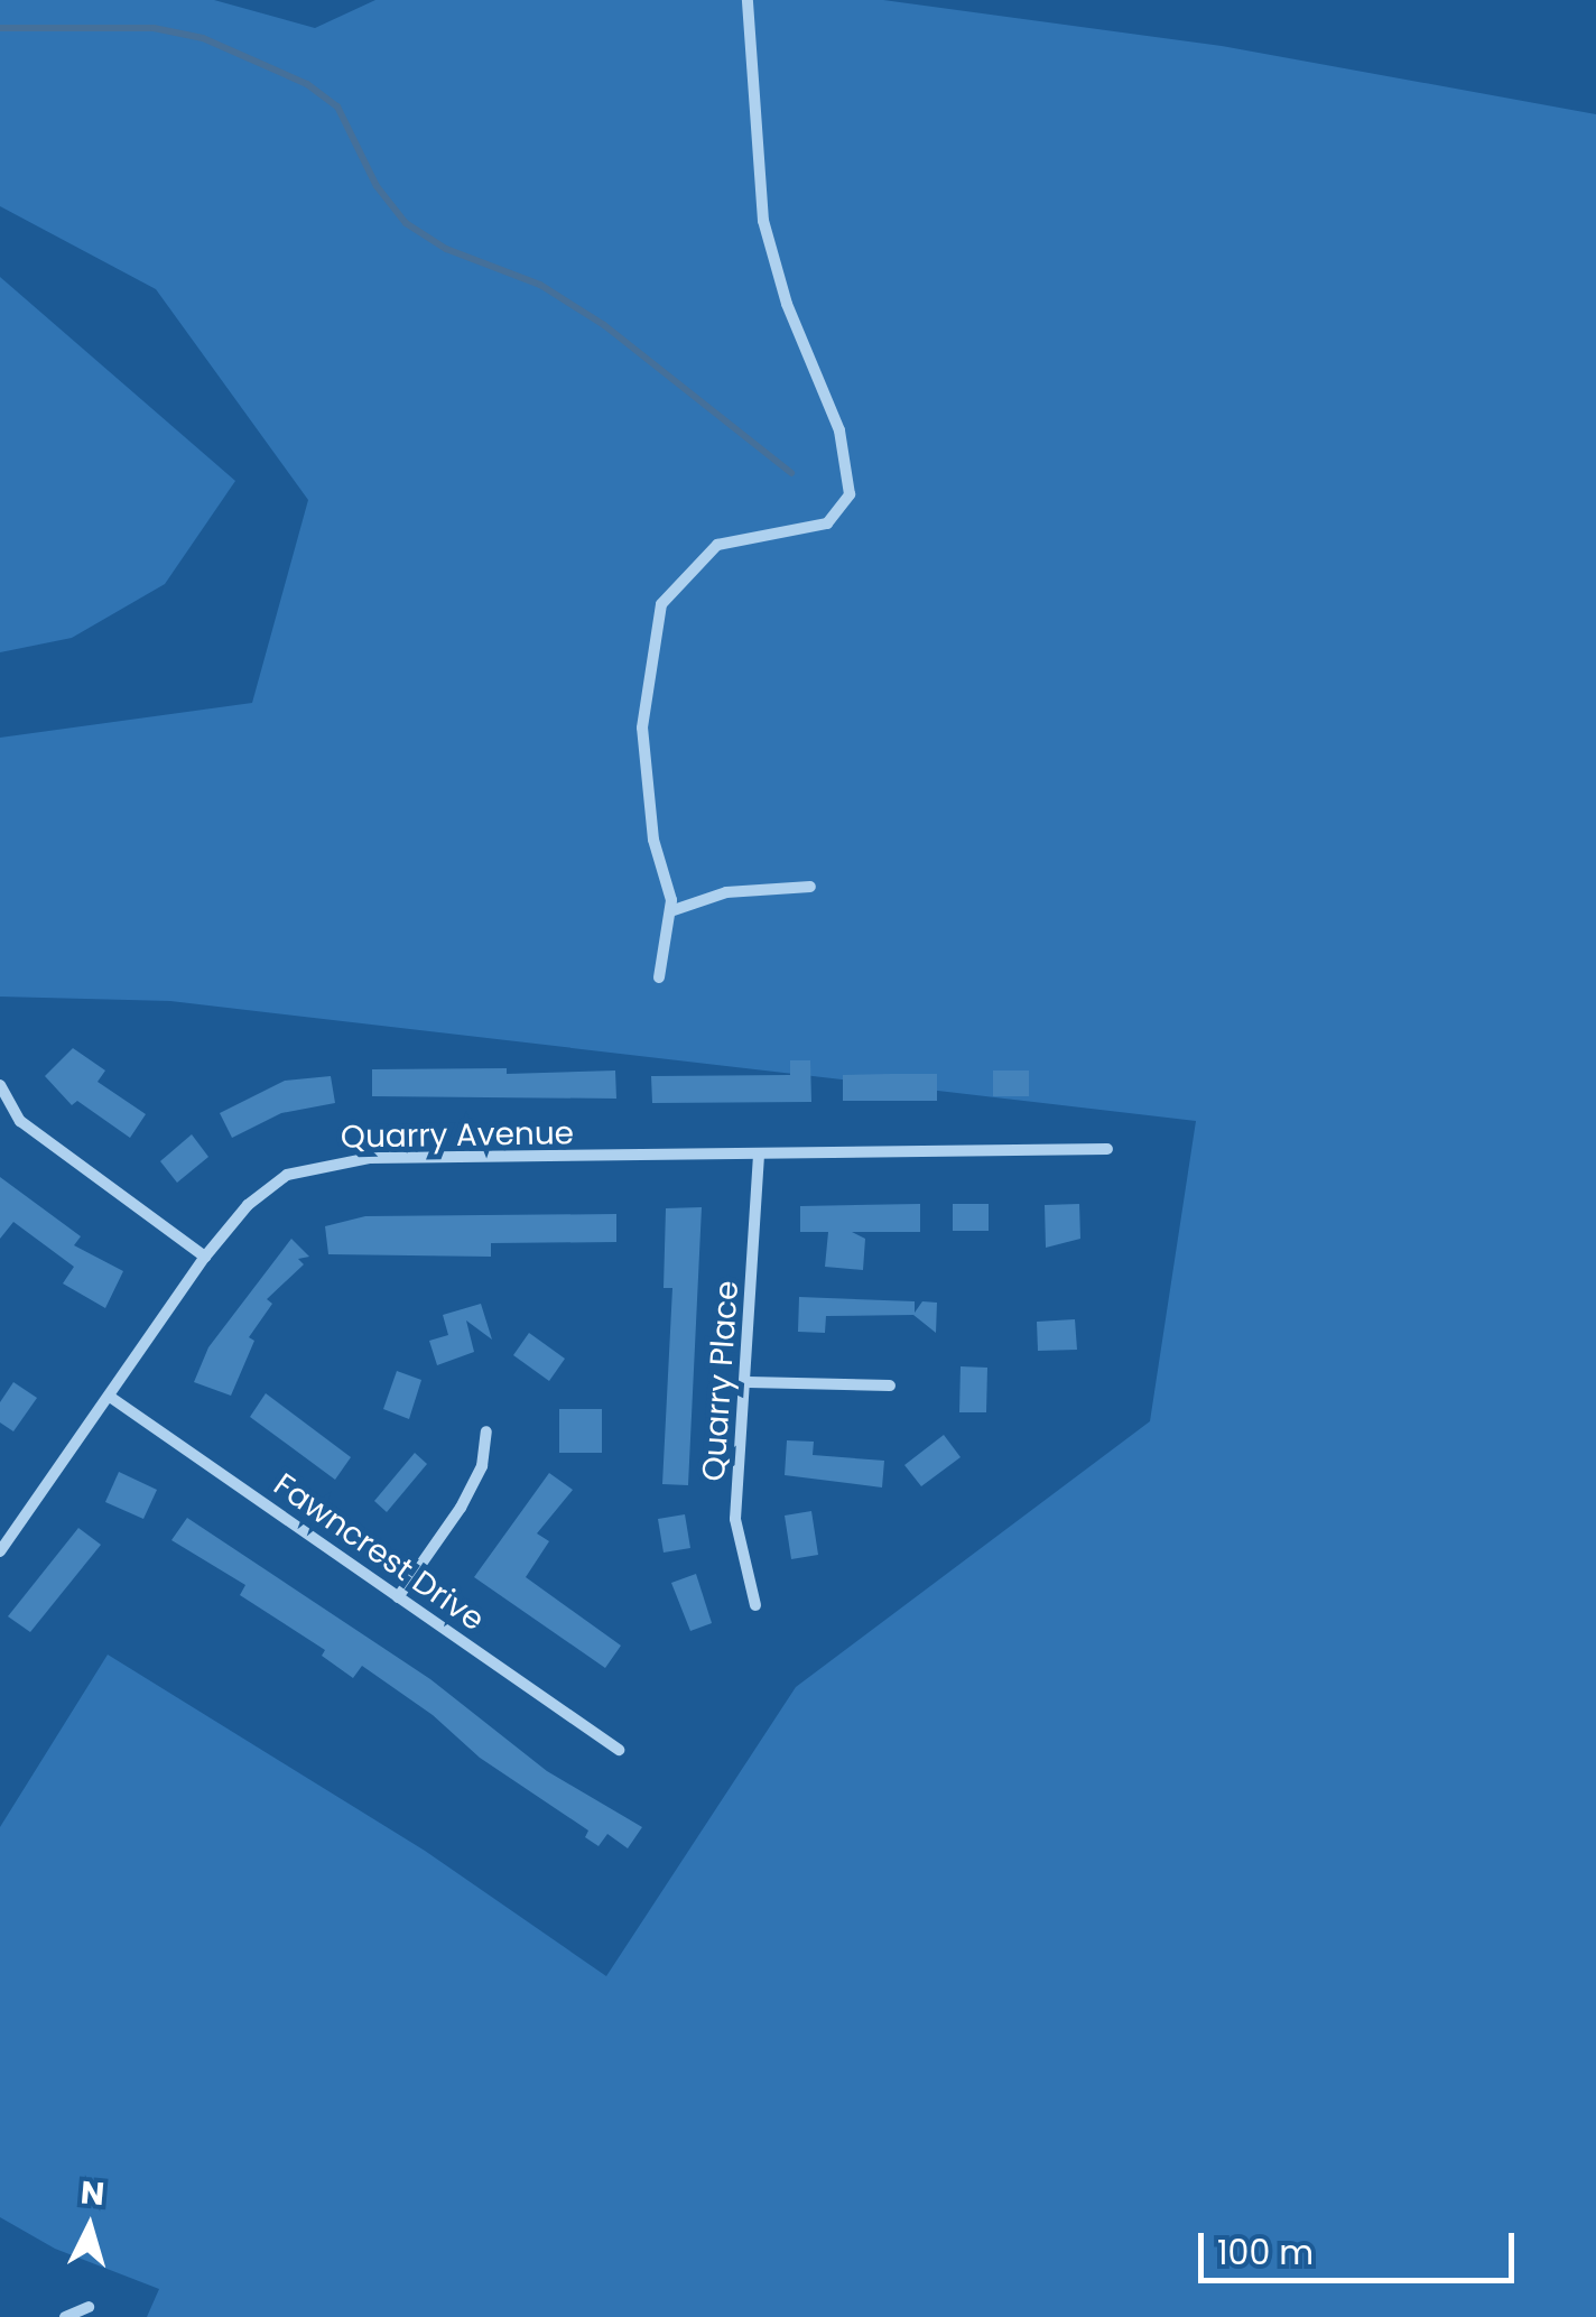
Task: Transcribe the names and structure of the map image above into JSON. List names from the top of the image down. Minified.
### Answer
{"streets":{"street":["Quarry Avenue","Quarry Place","Fawncrest Drive"]},"crossings":[["Quarry Avenue","Quarry Place"],["Quarry Avenue","Fawncrest Drive"]],"scale_bar":"100 m","north":"top"}
